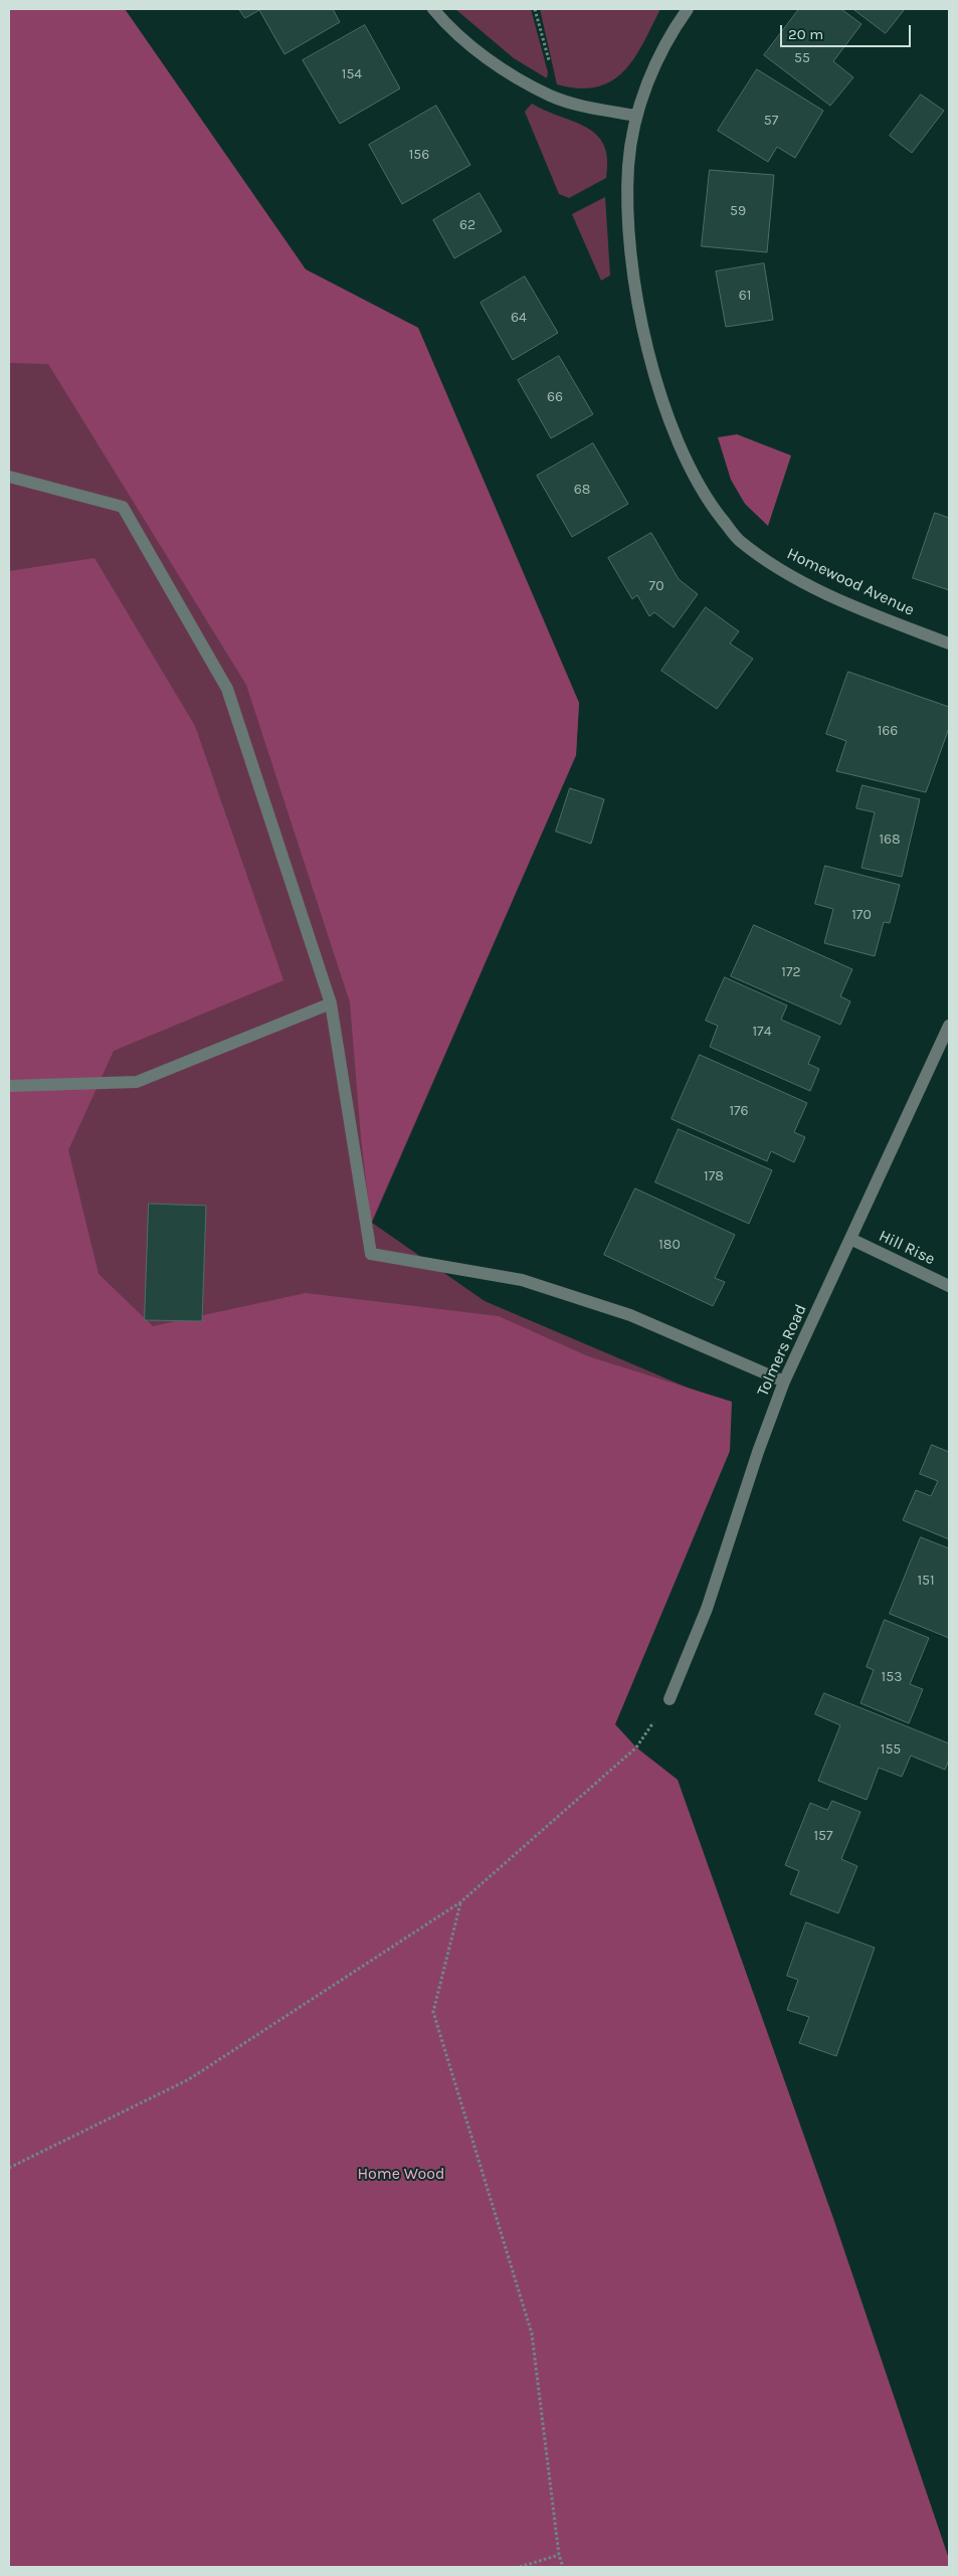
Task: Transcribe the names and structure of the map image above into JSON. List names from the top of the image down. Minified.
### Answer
{"streets":{"street":["Homewood Avenue","Hill Rise","Tolmers Road"]},"crossings":[["Hill Rise","Tolmers Road"]],"parks":["Home Wood"],"house_numbers":["55","154","57","156","59","62","61","64","66","68","70","166","168","170","172","174","176","178","180","151","153","155","157"],"scale_bar":"20 m"}
